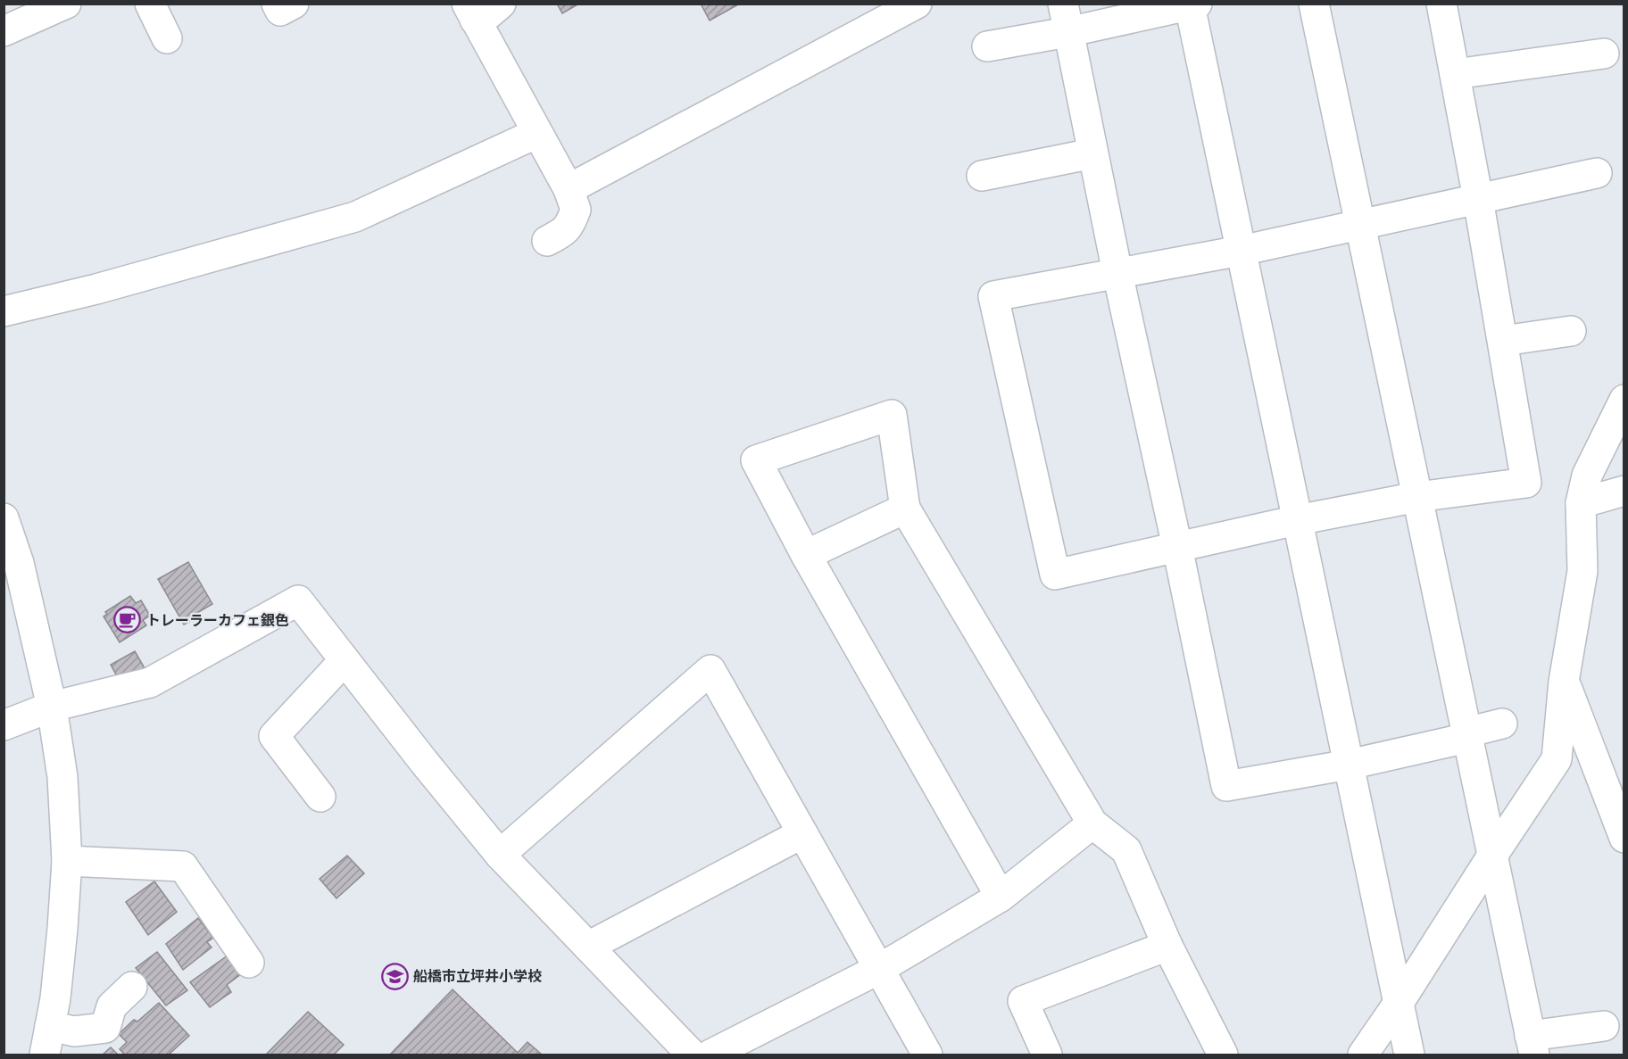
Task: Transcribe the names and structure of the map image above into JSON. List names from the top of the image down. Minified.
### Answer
{"places":{"cafe":["トレーラーカフェ銀色"],"school or university":["船橋市立坪井小学校"]}}
